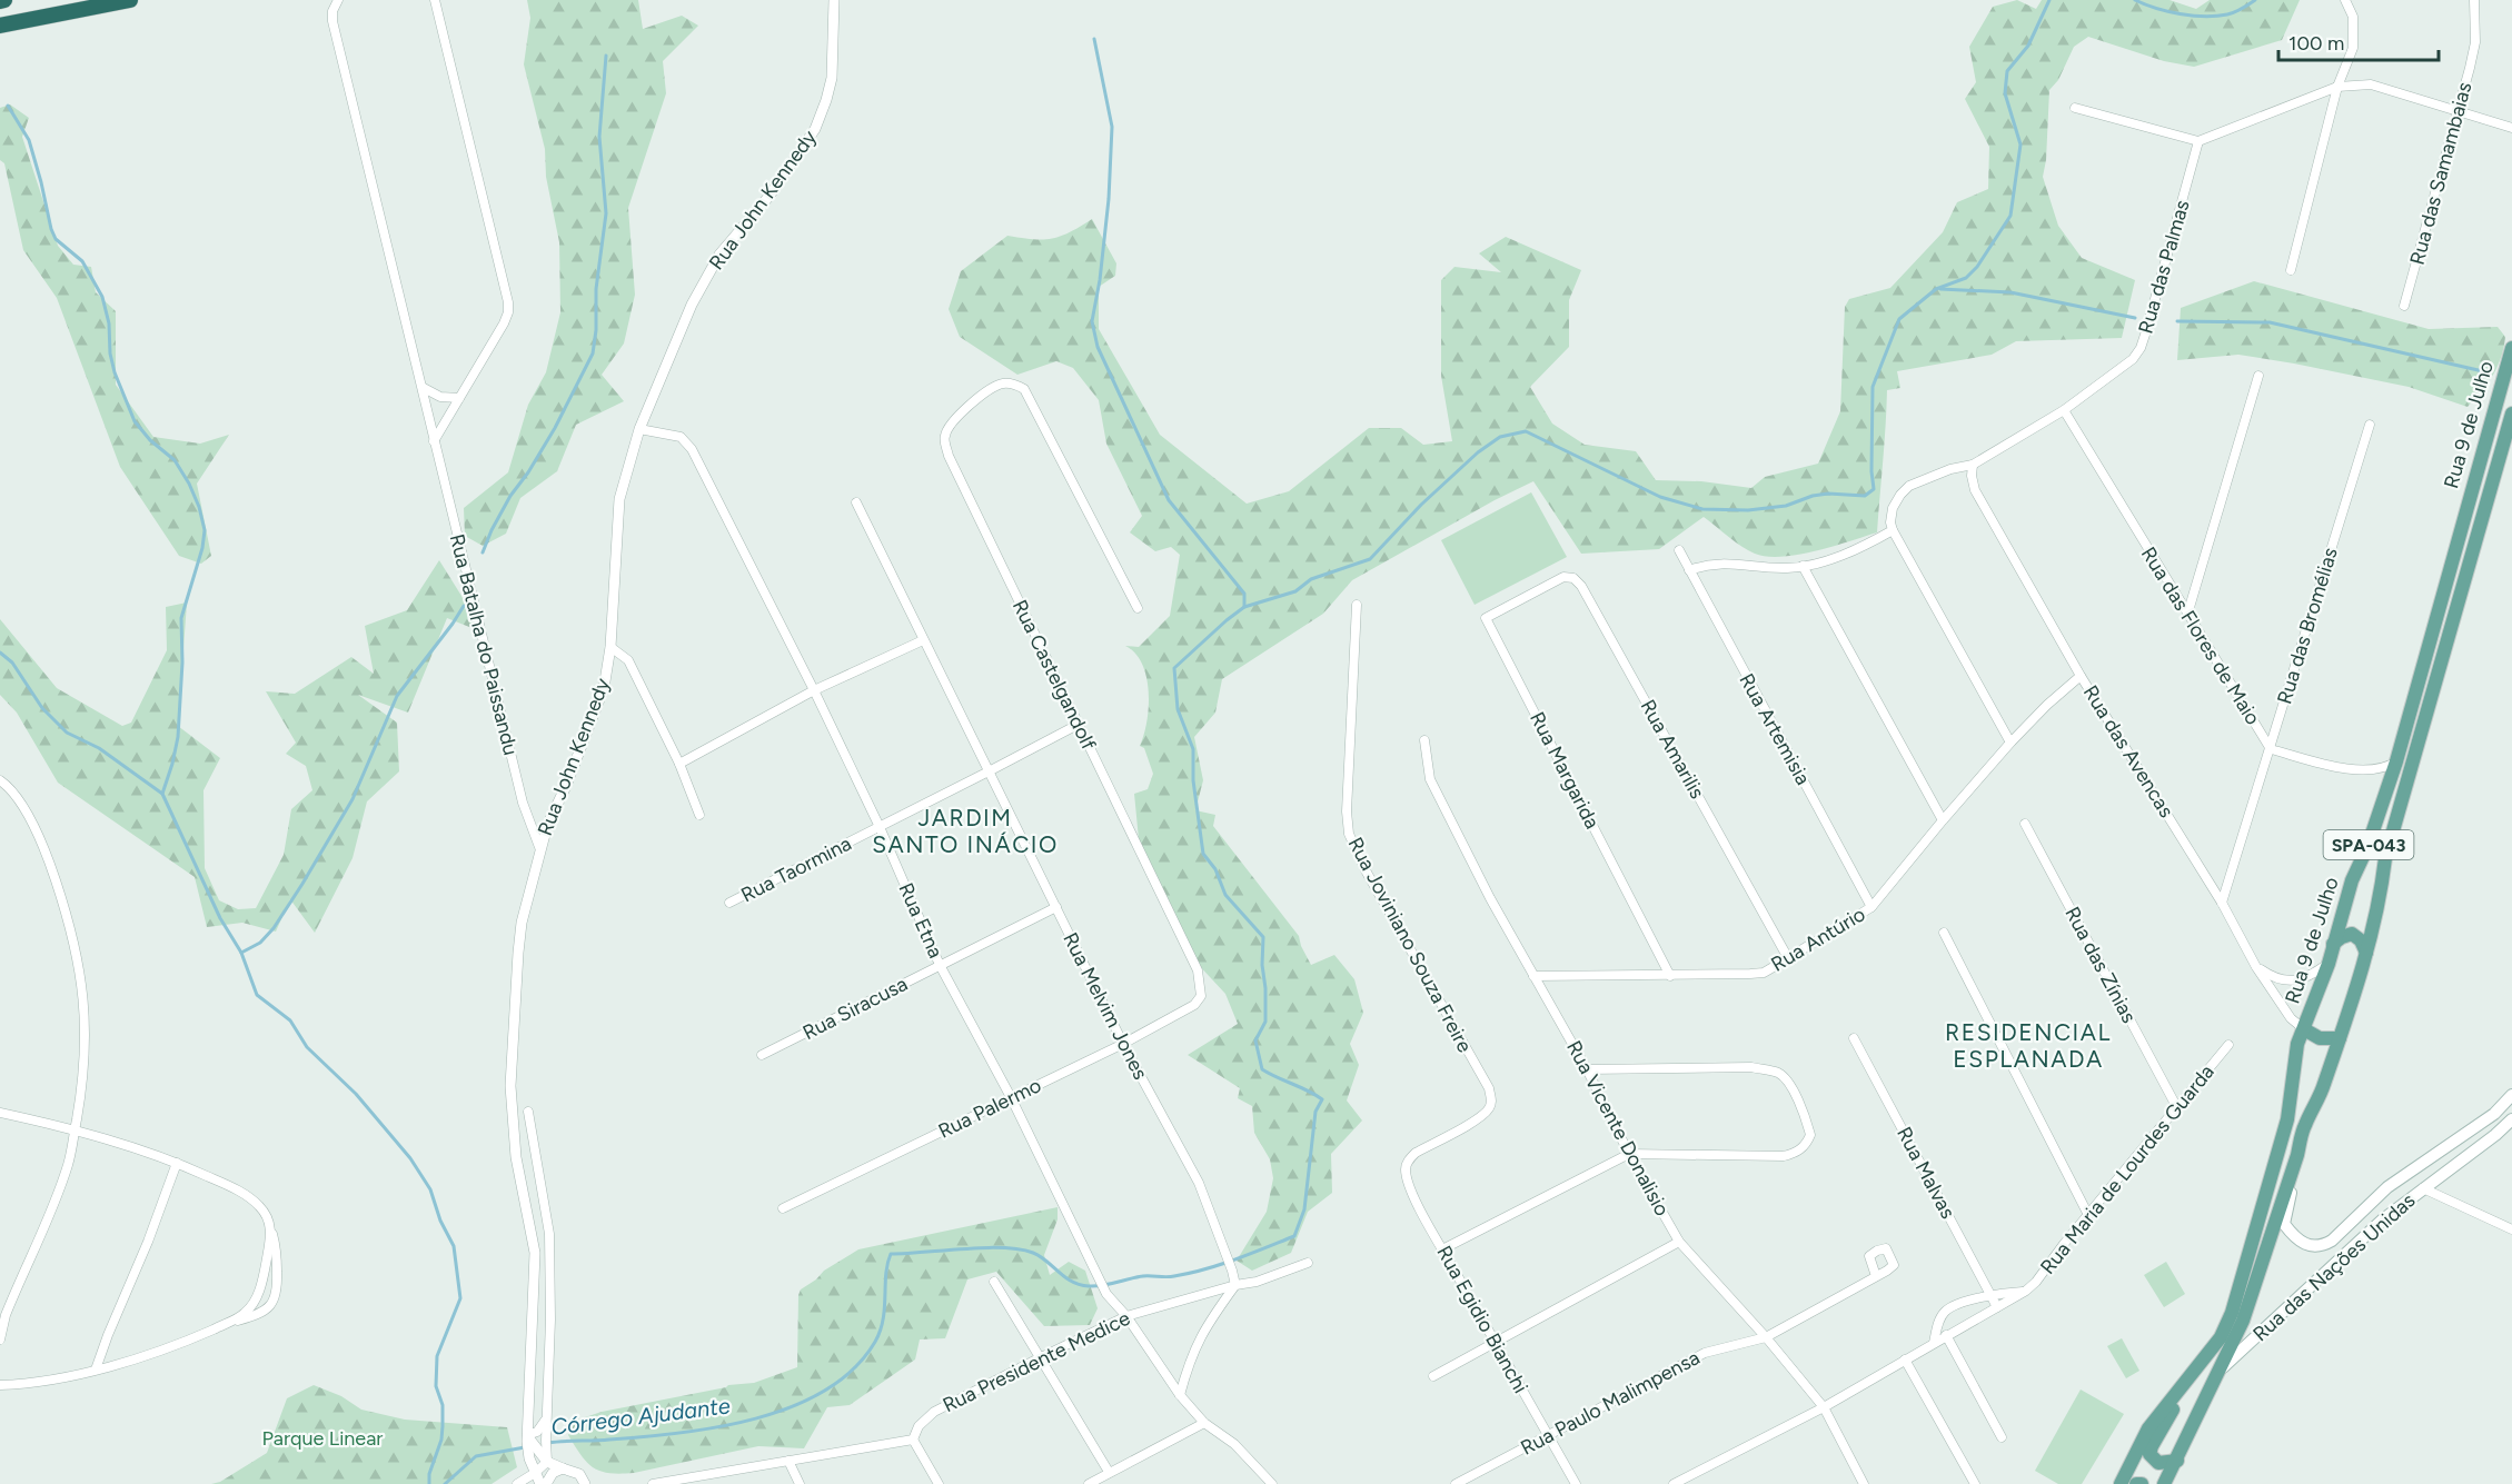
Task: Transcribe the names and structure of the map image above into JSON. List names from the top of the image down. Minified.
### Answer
{"streets":{"main road":["Rua 9 de Julho","SPA-043","Rua das Nações Unidas"],"street":["Rua das Samambaias","Rua John Kennedy","Rua das Palmas","Rua das Bromélias","Rua das Flores de Maio","Rua Batalha do Paissandu","Rua Castelgandolf","Rua Artemisia","Rua Amarilis","Rua das Avencas","Rua Margarida","Rua Taormina","Rua Etna","Rua Antúrio","Rua Joviniano Souza Freire","Rua das Zínias","Rua Melvim Jones","Rua Siracusa","Rua Palermo","Rua Vicente Donalisio","Rua Maria de Lourdes Guarda","Rua Malvas","Rua Egidio Bianchi","Rua Presidente Medice","Rua Paulo Malimpensa"]},"crossings":[["Rua John Kennedy","Rua Batalha do Paissandu"],["Rua John Kennedy","Rua Etna"],["Rua das Palmas","Rua das Flores de Maio"],["Rua das Palmas","Rua das Avencas"],["Rua 9 de Julho","Rua das Avencas"],["Rua 9 de Julho","Rua das Nações Unidas"],["Rua das Bromélias","Rua das Flores de Maio"],["Rua das Bromélias","Rua das Avencas"],["Rua Castelgandolf","Rua Taormina"],["Rua Castelgandolf","Rua Palermo"],["Rua Artemisia","Rua Antúrio"],["Rua Amarilis","Rua Margarida"],["Rua Amarilis","Rua Antúrio"],["Rua das Avencas","Rua Antúrio"],["Rua Margarida","Rua Antúrio"],["Rua Taormina","Rua Etna"],["Rua Taormina","Rua Melvim Jones"],["Rua Etna","Rua Siracusa"],["Rua Etna","Rua Palermo"],["Rua Etna","Rua Presidente Medice"],["Rua Antúrio","Rua Vicente Donalisio"],["Rua Joviniano Souza Freire","Rua Egidio Bianchi"],["Rua das Zínias","Rua Maria de Lourdes Guarda"],["Rua Melvim Jones","Rua Siracusa"],["Rua Melvim Jones","Rua Palermo"],["Rua Melvim Jones","Rua Presidente Medice"],["Rua Vicente Donalisio","Rua Paulo Malimpensa"],["Rua Maria de Lourdes Guarda","Rua Malvas"],["Rua Egidio Bianchi","Rua Paulo Malimpensa"]],"districts":["JARDIM SANTO INÁCIO","RESIDENCIAL ESPLANADA"],"water":["Córrego Ajudante"],"parks":["Parque Linear"],"scale_bar":"100 m"}
